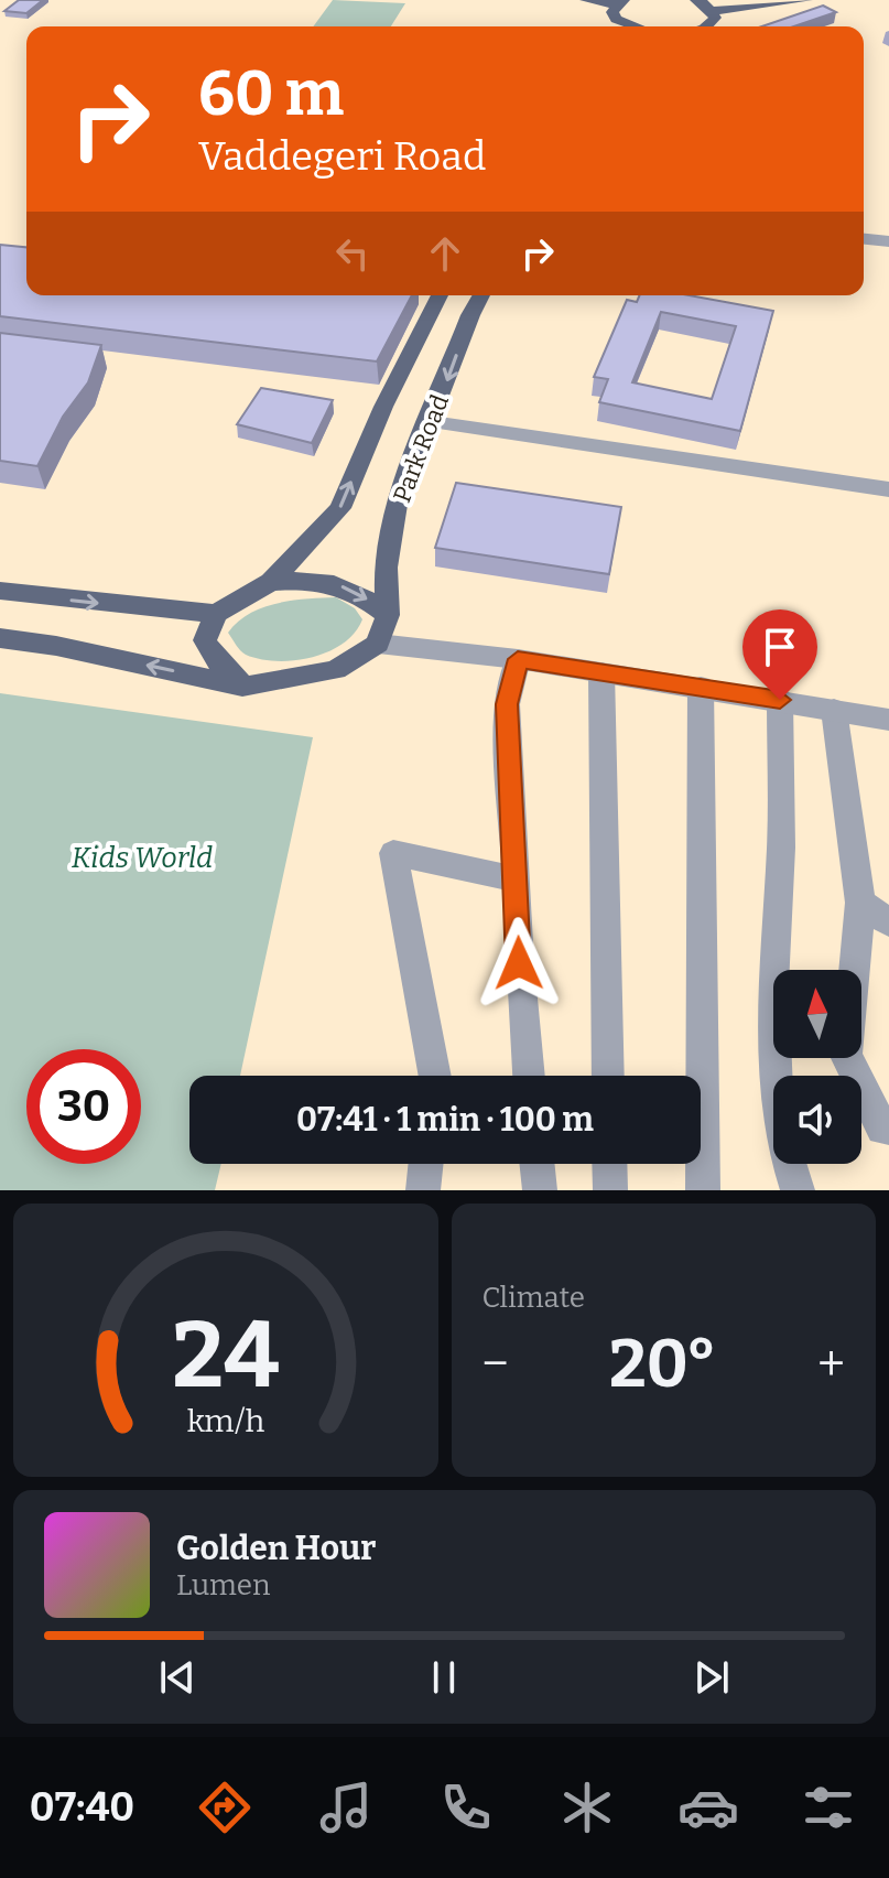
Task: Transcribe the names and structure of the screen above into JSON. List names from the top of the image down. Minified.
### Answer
{"streets":{"main road":["Park Road"]},"parks":["Kids World"],"north":"top","page":{"turn":["60 m","Vaddegeri Road"],"limit":"30","trip":"07:41 · 1 min · 100 m","tile":"Climate","heat":["−","20°","+"],"song":["Golden Hour","Lumen"],"tabs":"07:40","gauge":["24","km/h"]}}
